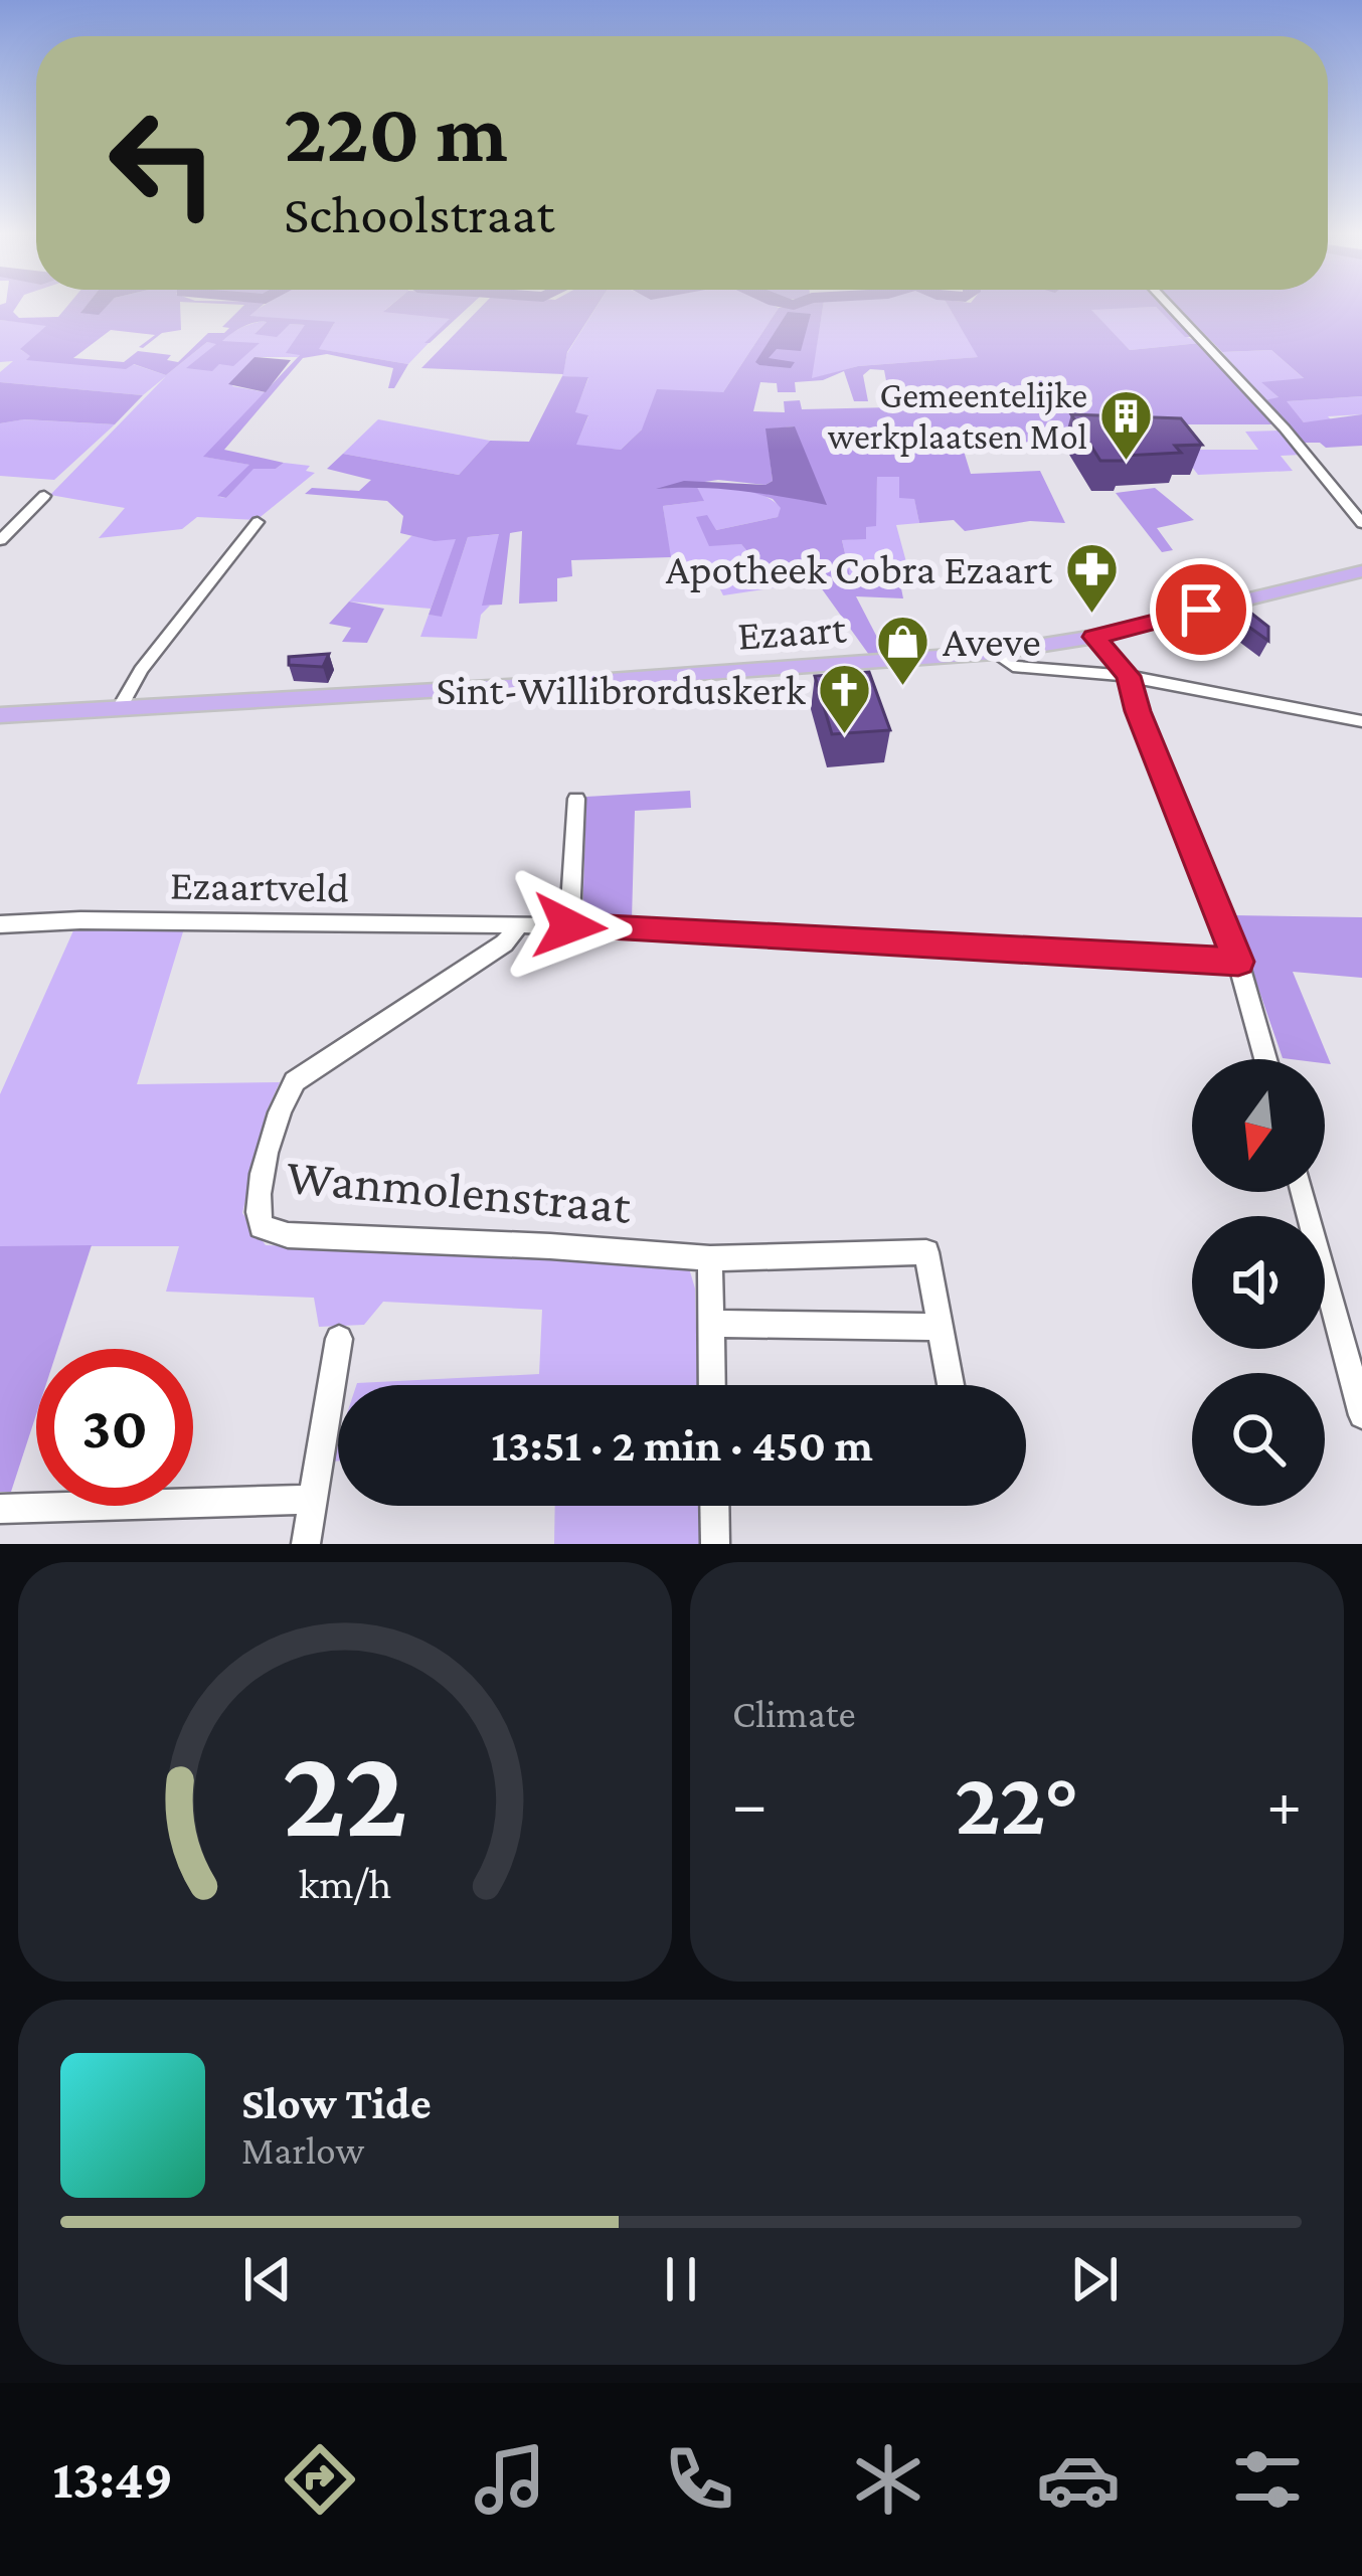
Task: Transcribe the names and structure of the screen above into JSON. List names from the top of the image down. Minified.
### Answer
{"streets":{"main road":["Ezaart"],"street":["Ezaartveld","Wanmolenstraat"]},"crossings":[["Ezaartveld","Wanmolenstraat"]],"places":{"building":["Gemeentelijke werkplaatsen Mol"],"pharmacy":["Apotheek Cobra Ezaart"],"shop":["Aveve"],"church":["Sint-Willibrorduskerk"]},"north":"bottom","page":{"turn":["220 m","Schoolstraat"],"limit":"30","trip":"13:51 · 2 min · 450 m","tile":"Climate","heat":["−","22°","+"],"song":["Slow Tide","Marlow"],"tabs":"13:49","gauge":["22","km/h"]}}
